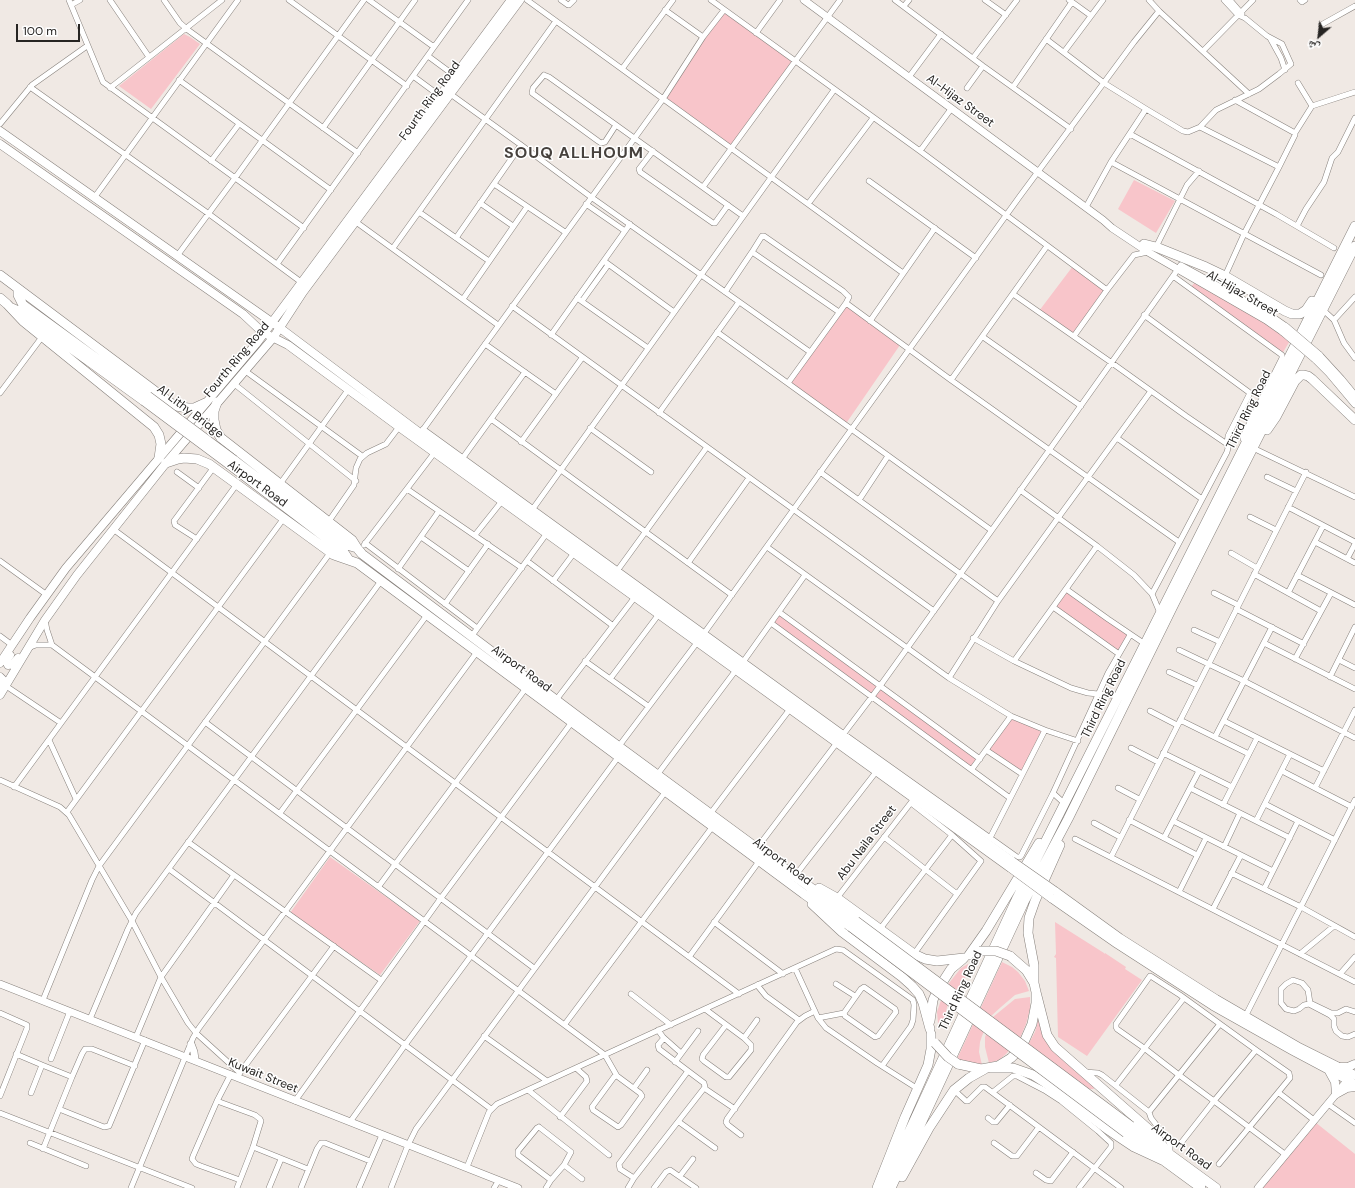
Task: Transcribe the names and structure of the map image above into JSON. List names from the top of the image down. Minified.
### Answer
{"streets":{"highway":["Third Ring Road","Al Lithy Bridge","Airport Road"],"main road":["Fourth Ring Road","Al-Hijaz Street","Kuwait Street"],"street":["Abu Naila Street"]},"crossings":[["Fourth Ring Road","Airport Road"],["Al Lithy Bridge","Airport Road"]],"districts":["SOUQ ALLHOUM"],"scale_bar":"100 m","north":"bottom left"}
